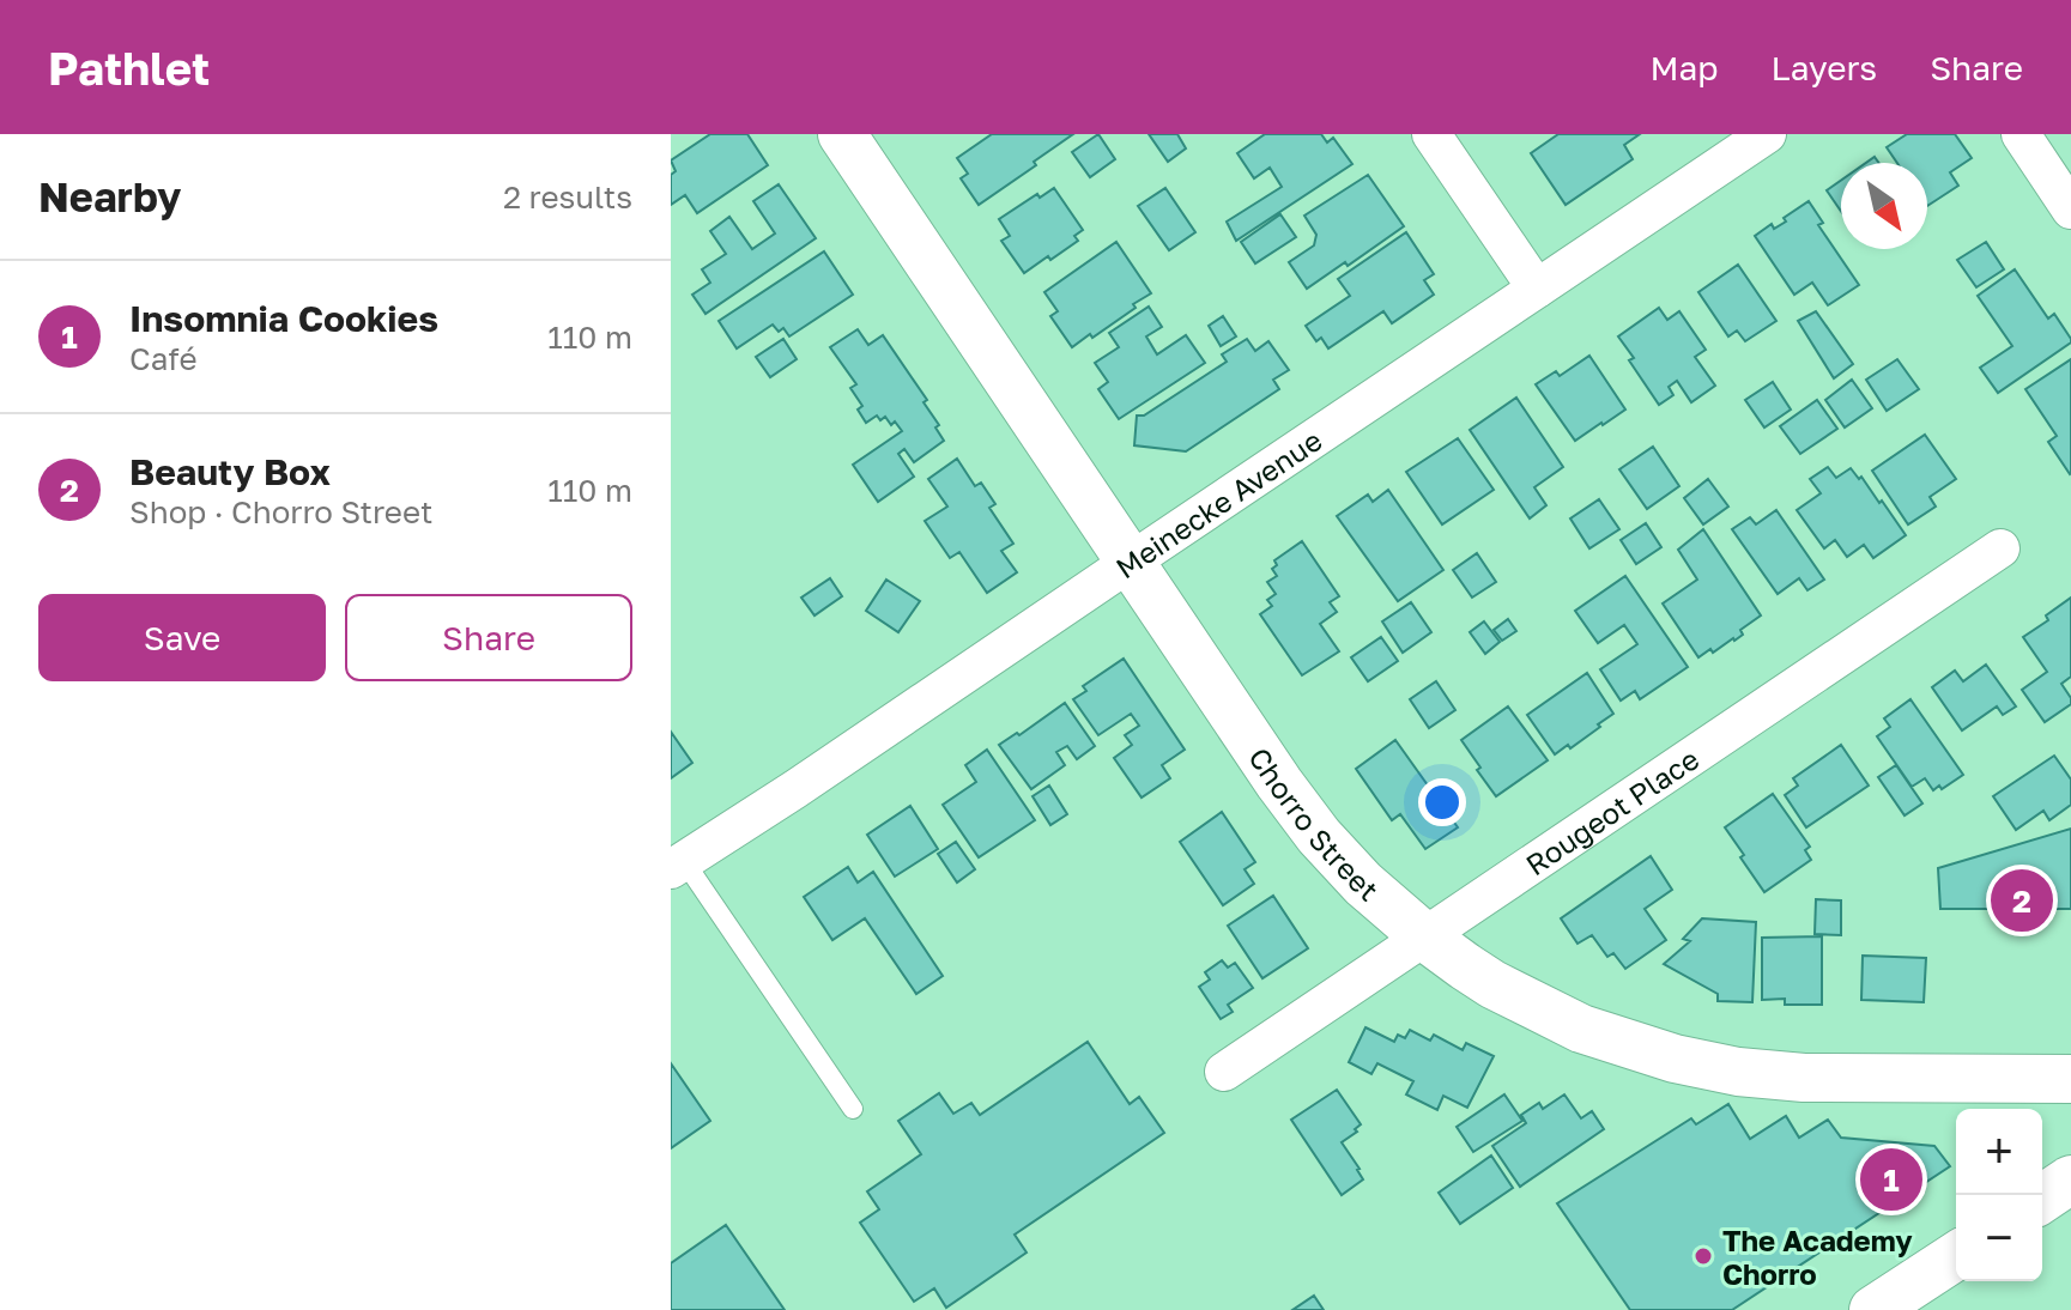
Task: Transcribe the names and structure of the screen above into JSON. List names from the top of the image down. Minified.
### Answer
{"streets":{"street":["Meinecke Avenue","Rougeot Place","Chorro Street"]},"crossings":[["Meinecke Avenue","Chorro Street"],["Rougeot Place","Chorro Street"]],"places":["The Academy Chorro"],"north":"bottom right","page":{"header":"Pathlet","nav":["Map","Layers","Share"],"heading":["Nearby","2 results"],"list":[{"mark":"1","name":"Insomnia Cookies","note":"Café","value":"110 m"},{"mark":"2","name":"Beauty Box","note":"Shop · Chorro Street","value":"110 m"}],"buttons":["Save","Share"],"pins":["2","1"],"map_buttons":["+","−"]}}
